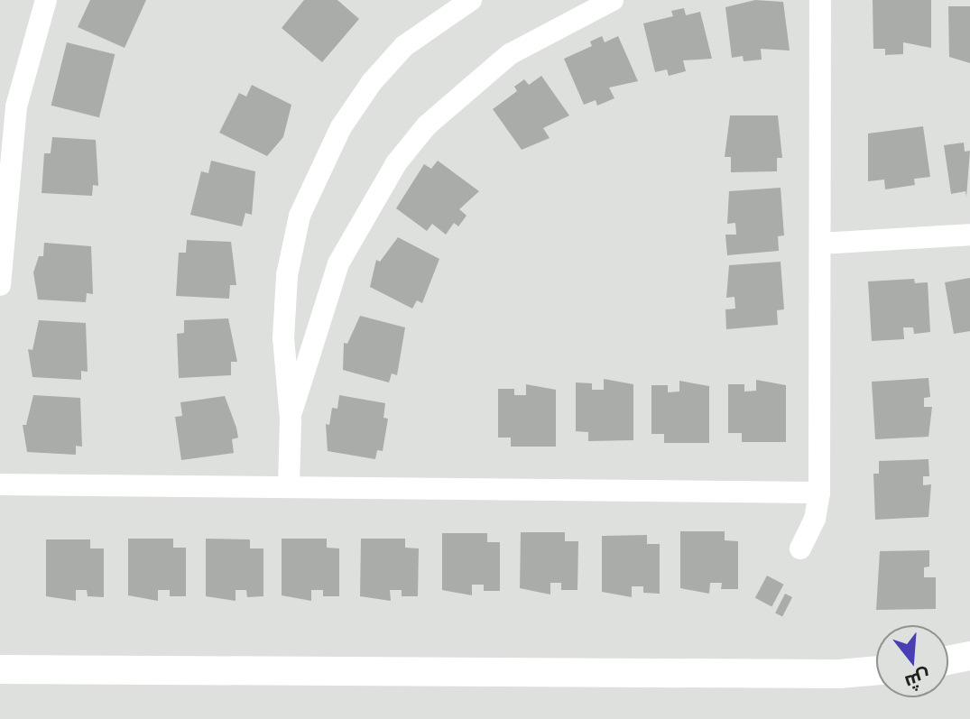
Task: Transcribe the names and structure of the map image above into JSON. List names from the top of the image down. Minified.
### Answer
{"north":"bottom"}
